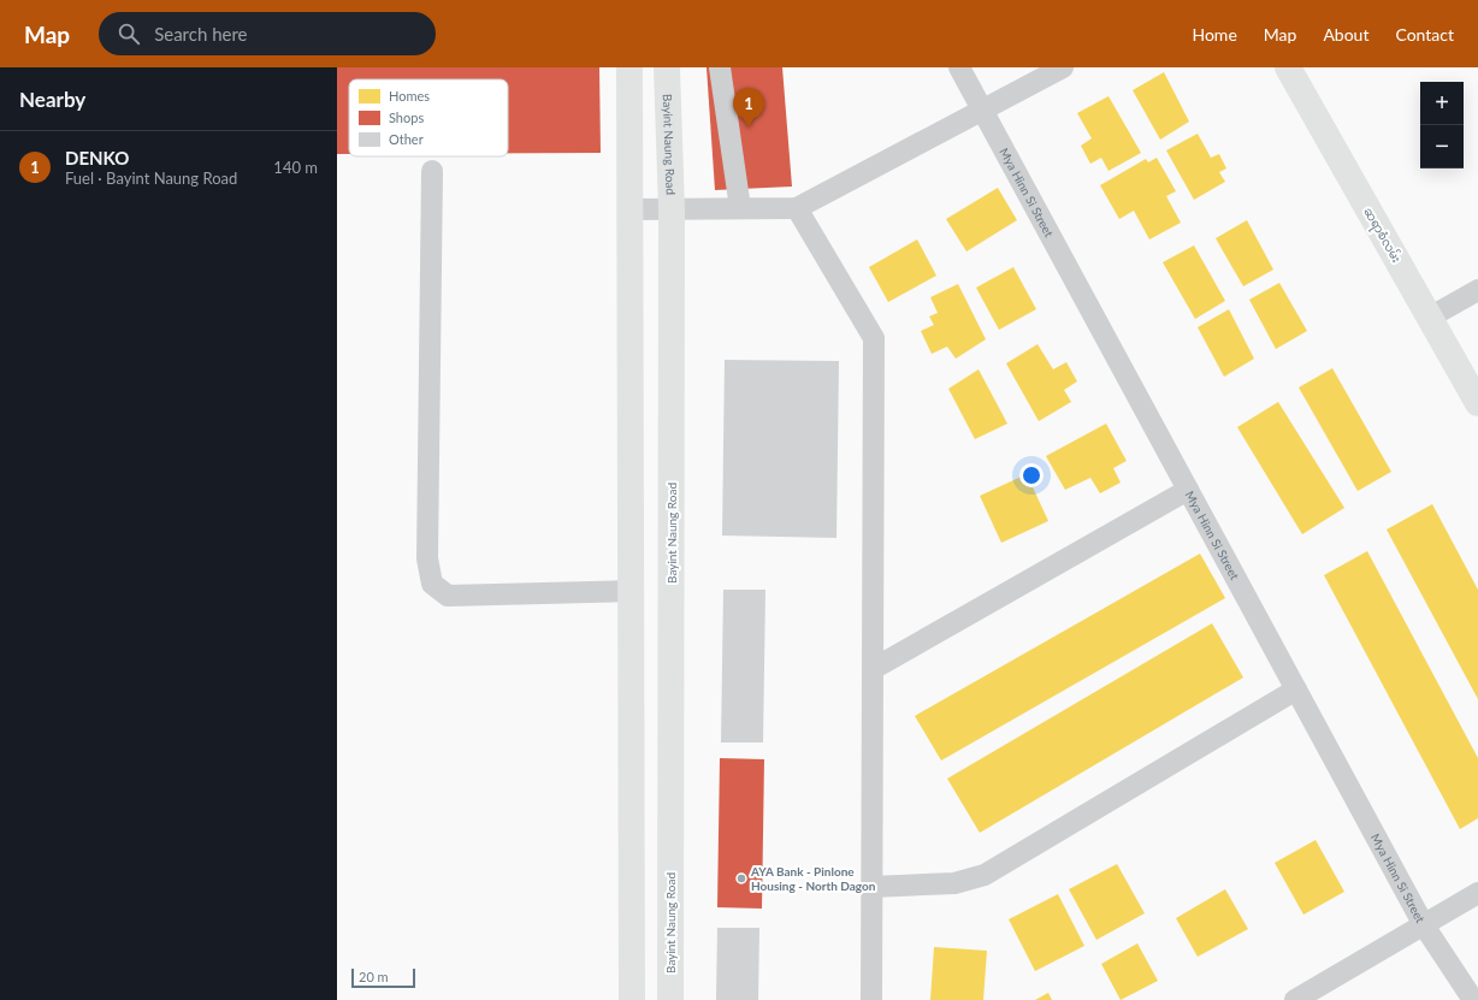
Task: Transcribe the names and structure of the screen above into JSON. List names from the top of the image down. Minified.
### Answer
{"streets":{"main road":["Bayint Naung Road","ဆရာစံလမ်း"],"street":["Mya Hinn Si Street"]},"places":["AYA Bank - Pinlone Housing - North Dagon"],"legend":["Homes","Shops","Other"],"scale_bar":"20 m","page":{"header":"Map","search":"Search here","nav":["Home","Map","About","Contact"],"heading":"Nearby","map_buttons":["+","−"],"pins":"1","list":[{"mark":"1","name":"DENKO","note":"Fuel · Bayint Naung Road","value":"140 m"}],"scale":"20 m"}}
